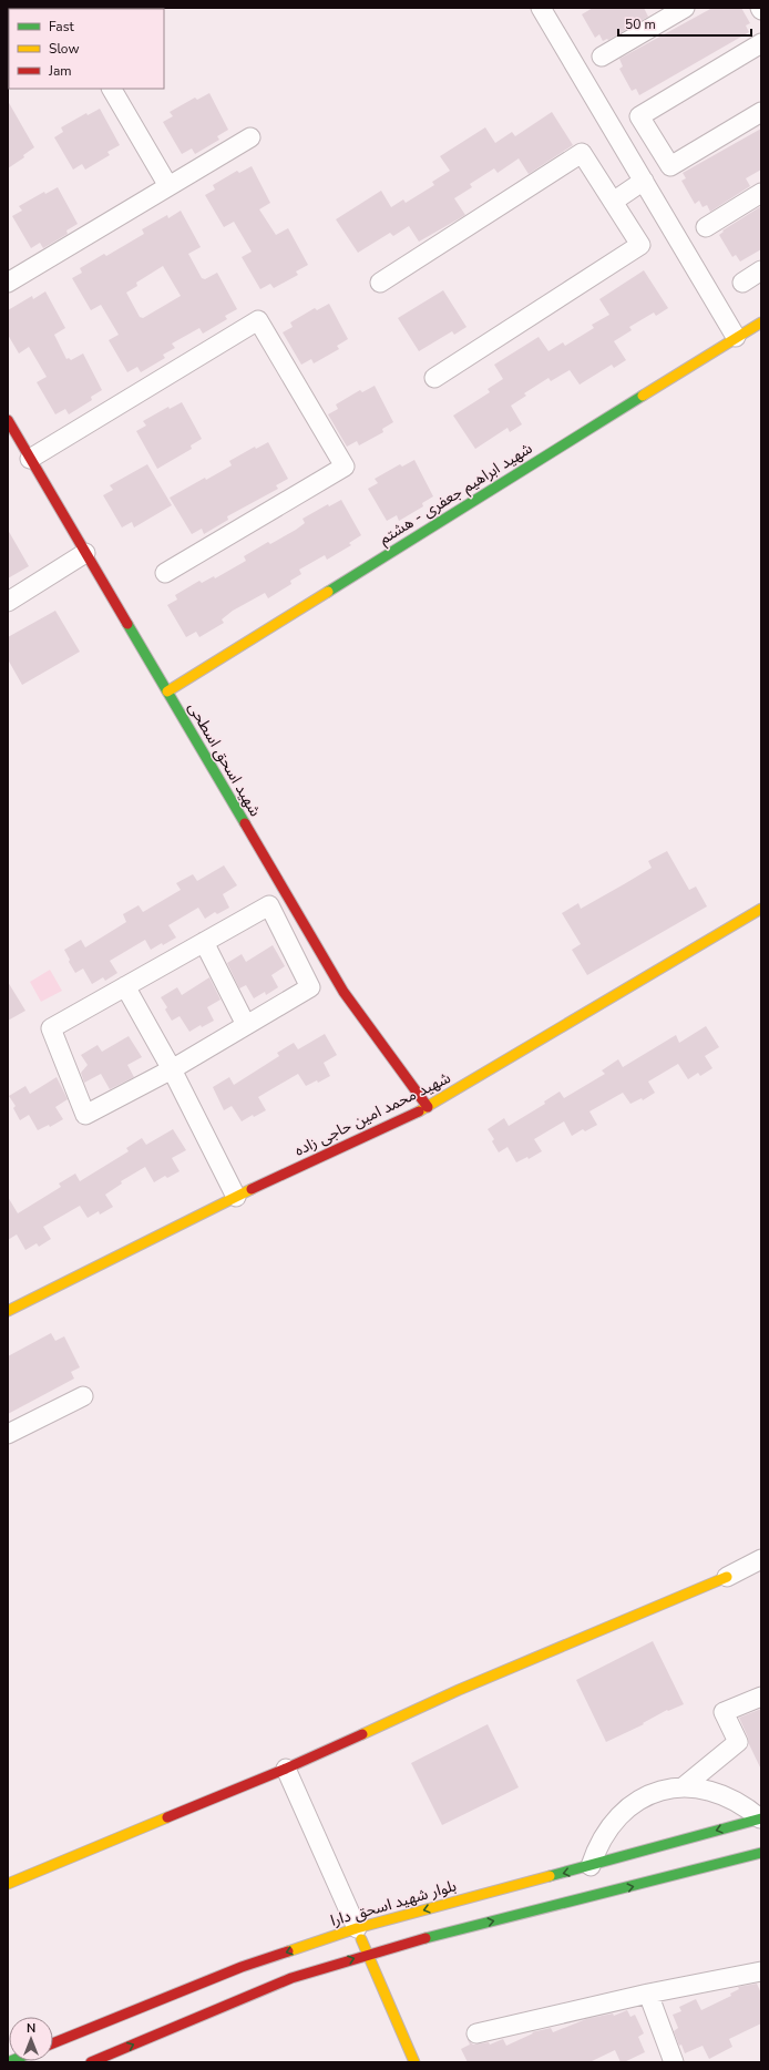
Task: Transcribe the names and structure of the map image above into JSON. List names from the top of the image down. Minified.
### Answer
{"streets":{"street":["شهید ابراهیم جعفری - هشتم","شهید اسحق اسطحی","شهید محمد امین حاجی زاده","بلوار شهید اسحق دارا"]},"crossings":[["شهید ابراهیم جعفری - هشتم","شهید اسحق اسطحی"],["شهید اسحق اسطحی","شهید محمد امین حاجی زاده"]],"legend":["Fast","Slow","Jam"],"scale_bar":"50 m","north":"top"}
